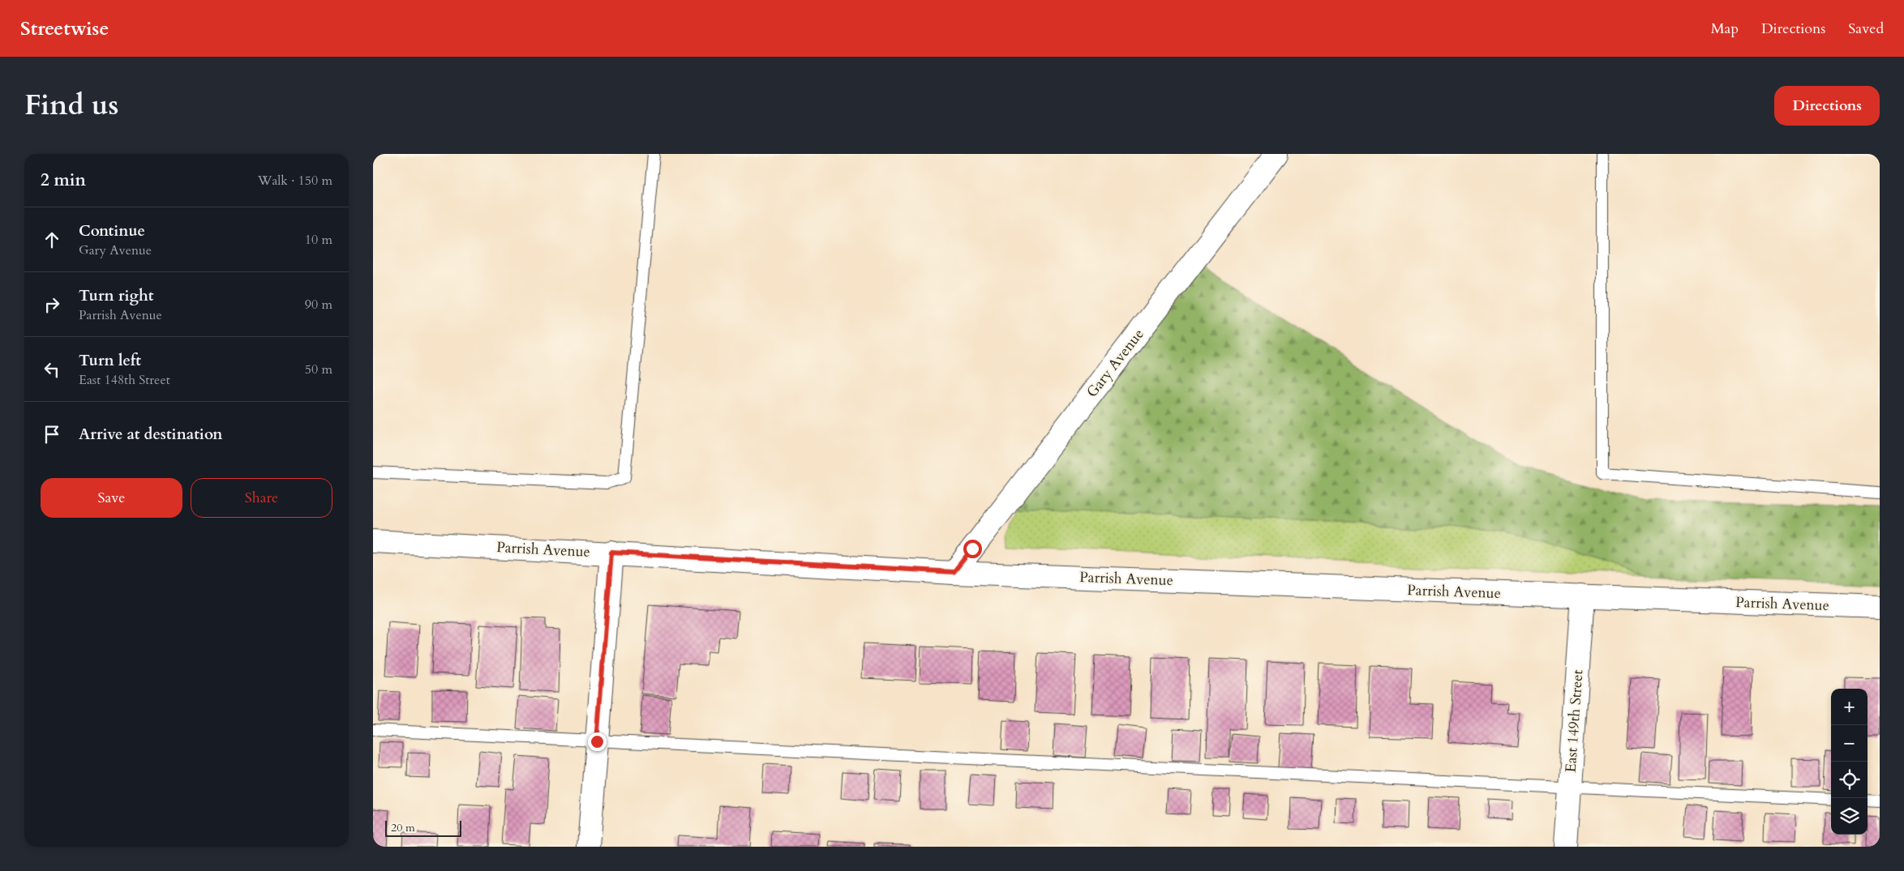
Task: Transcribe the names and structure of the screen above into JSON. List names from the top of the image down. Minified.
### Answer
{"streets":{"street":["Gary Avenue","Parrish Avenue","East 149th Street"]},"crossings":[["Gary Avenue","Parrish Avenue"],["Parrish Avenue","East 149th Street"]],"scale_bar":"20 m","page":{"header":"Streetwise","nav":["Map","Directions","Saved"],"title":"Find us","buttons":["Directions",["Save","Share"]],"heading":["2 min","Walk · 150 m"],"list":[["Continue","Gary Avenue","10 m"],["Turn right","Parrish Avenue","90 m"],["Turn left","East 148th Street","50 m"],"Arrive at destination"],"map_buttons":["+","−"],"scale":"20 m"}}
